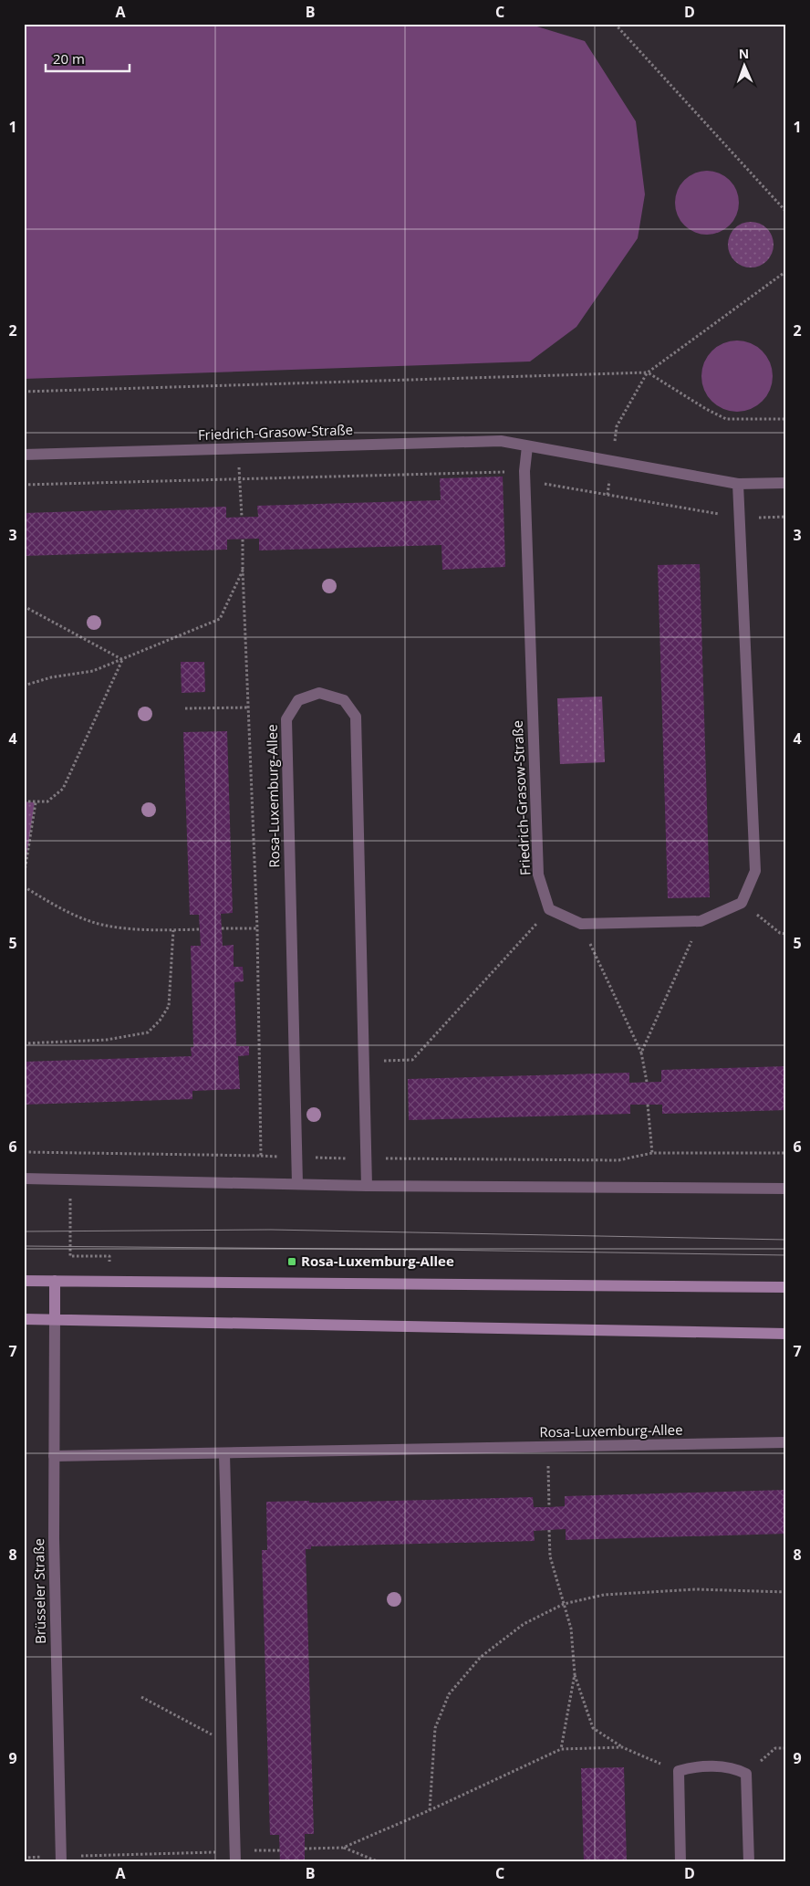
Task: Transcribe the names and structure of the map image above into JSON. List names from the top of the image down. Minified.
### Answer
{"streets":{"street":["Friedrich-Grasow-Straße","Rosa-Luxemburg-Allee","Brüsseler Straße"]},"crossings":[["Rosa-Luxemburg-Allee","Brüsseler Straße"]],"places":{"transit":["Rosa-Luxemburg-Allee"]},"scale_bar":"20 m","north":"top","grid":{"columns":["A","B","C","D"],"rows":["1","2","3","4","5","6","7","8","9"]}}
